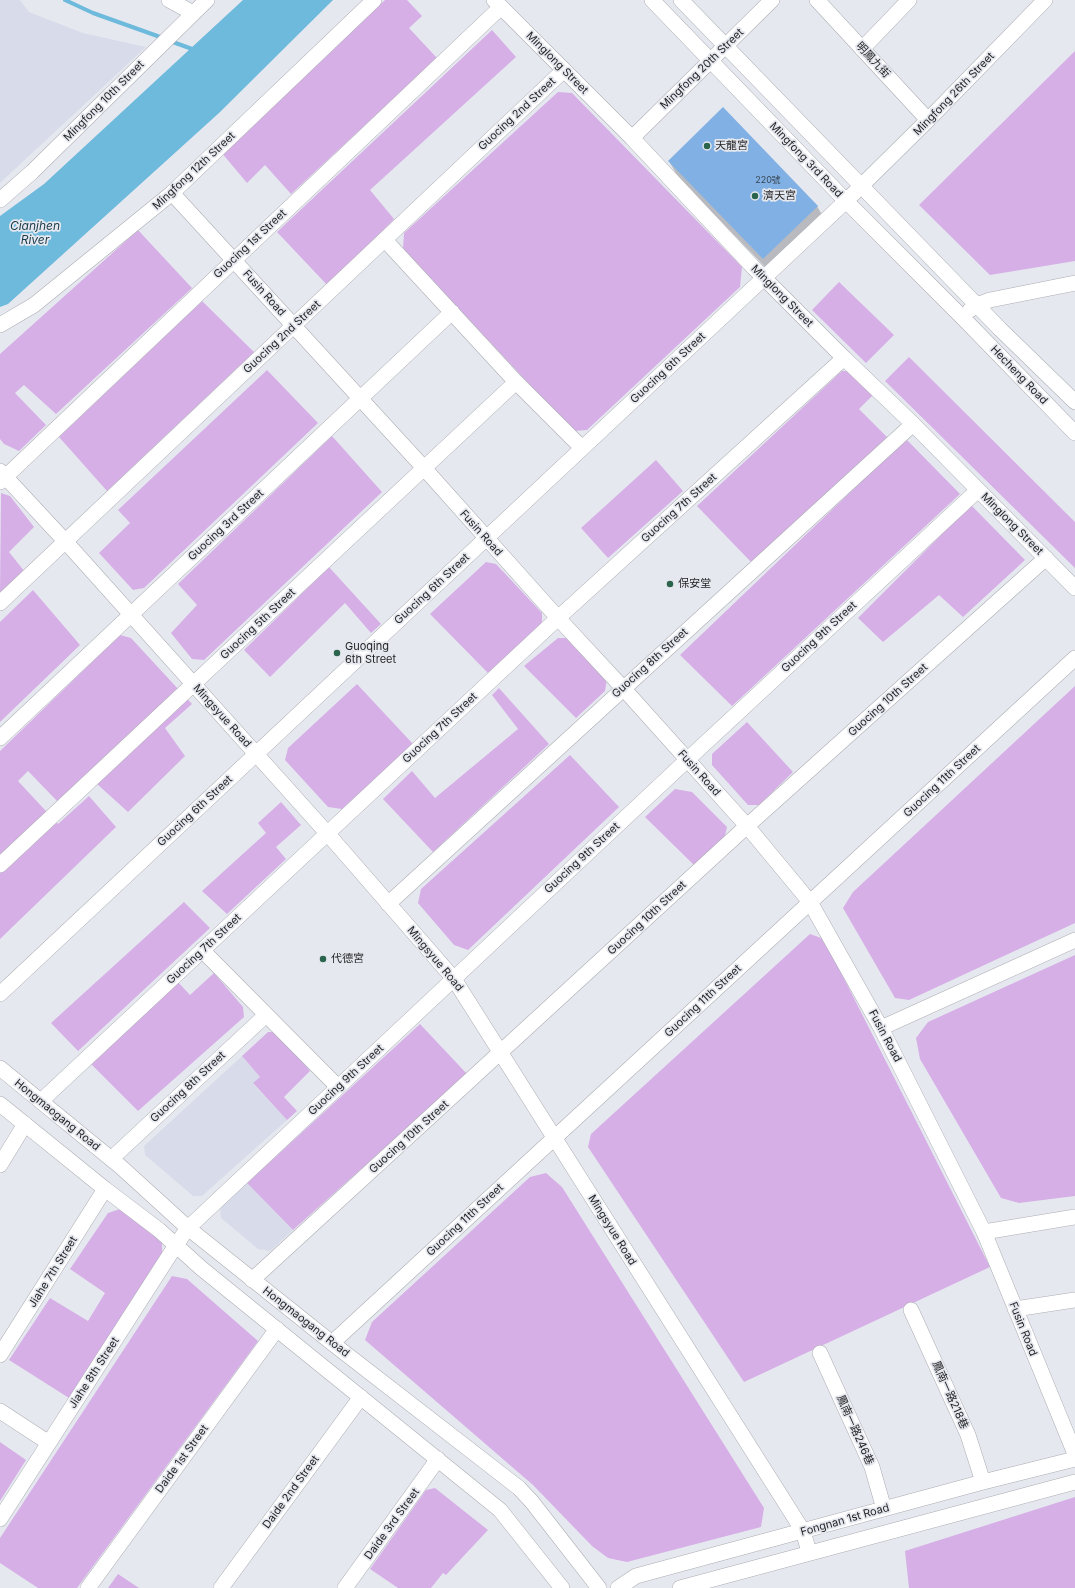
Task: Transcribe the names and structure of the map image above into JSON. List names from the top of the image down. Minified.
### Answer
{"streets":{"street":["明鳳九街","Minglong Street","Mingfong 20th Street","Mingfong 26th Street","Mingfong 10th Street","Guocing 2nd Street","Mingfong 3rd Road","Mingfong 12th Street","Guocing 1st Street","Fusin Road","Guocing 6th Street","Hecheng Road","Guocing 7th Street","Guocing 3rd Street","Guocing 5th Street","Guocing 9th Street","Guocing 8th Street","Guocing 10th Street","Mingsyue Road","Guocing 11th Street","Hongmaogang Road","Jiahe 7th Street","Jiahe 8th Street","鳳南一路218巷","鳳南一路246巷","Daide 1st Street","Daide 2nd Street","Fongnan 1st Road","Daide 3rd Street"]},"crossings":[["明鳳九街","Mingfong 26th Street"],["Minglong Street","Mingfong 20th Street"],["Minglong Street","Guocing 2nd Street"],["Minglong Street","Guocing 1st Street"],["Minglong Street","Guocing 6th Street"],["Minglong Street","Guocing 7th Street"],["Minglong Street","Guocing 9th Street"],["Minglong Street","Guocing 8th Street"],["Minglong Street","Guocing 10th Street"],["Mingfong 20th Street","Mingfong 3rd Road"],["Mingfong 26th Street","Mingfong 3rd Road"],["Mingfong 26th Street","Guocing 6th Street"],["Guocing 2nd Street","Fusin Road"],["Guocing 2nd Street","Mingsyue Road"],["Mingfong 3rd Road","Guocing 6th Street"],["Mingfong 3rd Road","Hecheng Road"],["Mingfong 12th Street","Fusin Road"],["Guocing 1st Street","Fusin Road"],["Guocing 1st Street","Mingsyue Road"],["Fusin Road","Guocing 6th Street"],["Fusin Road","Guocing 7th Street"],["Fusin Road","Guocing 3rd Street"],["Fusin Road","Guocing 5th Street"],["Fusin Road","Guocing 9th Street"],["Fusin Road","Guocing 8th Street"],["Fusin Road","Guocing 10th Street"],["Fusin Road","Guocing 11th Street"],["Guocing 6th Street","Mingsyue Road"],["Guocing 7th Street","Mingsyue Road"],["Guocing 7th Street","Hongmaogang Road"],["Guocing 3rd Street","Mingsyue Road"],["Guocing 5th Street","Mingsyue Road"],["Guocing 9th Street","Mingsyue Road"],["Guocing 9th Street","Hongmaogang Road"],["Guocing 9th Street","Jiahe 8th Street"],["Guocing 8th Street","Mingsyue Road"],["Guocing 8th Street","Hongmaogang Road"],["Guocing 10th Street","Mingsyue Road"],["Guocing 10th Street","Hongmaogang Road"],["Mingsyue Road","Guocing 11th Street"],["Mingsyue Road","Fongnan 1st Road"],["Guocing 11th Street","Hongmaogang Road"],["Hongmaogang Road","Jiahe 7th Street"],["Hongmaogang Road","Jiahe 8th Street"],["Hongmaogang Road","Daide 1st Street"],["Hongmaogang Road","Daide 2nd Street"],["Hongmaogang Road","Daide 3rd Street"],["鳳南一路218巷","Fongnan 1st Road"],["鳳南一路246巷","Fongnan 1st Road"]],"water":["Cianjhen River"],"places":["天龍宮","濟天宮","保安堂","Guoqing 6th Street","代德宮"],"house_numbers":["220號"]}
